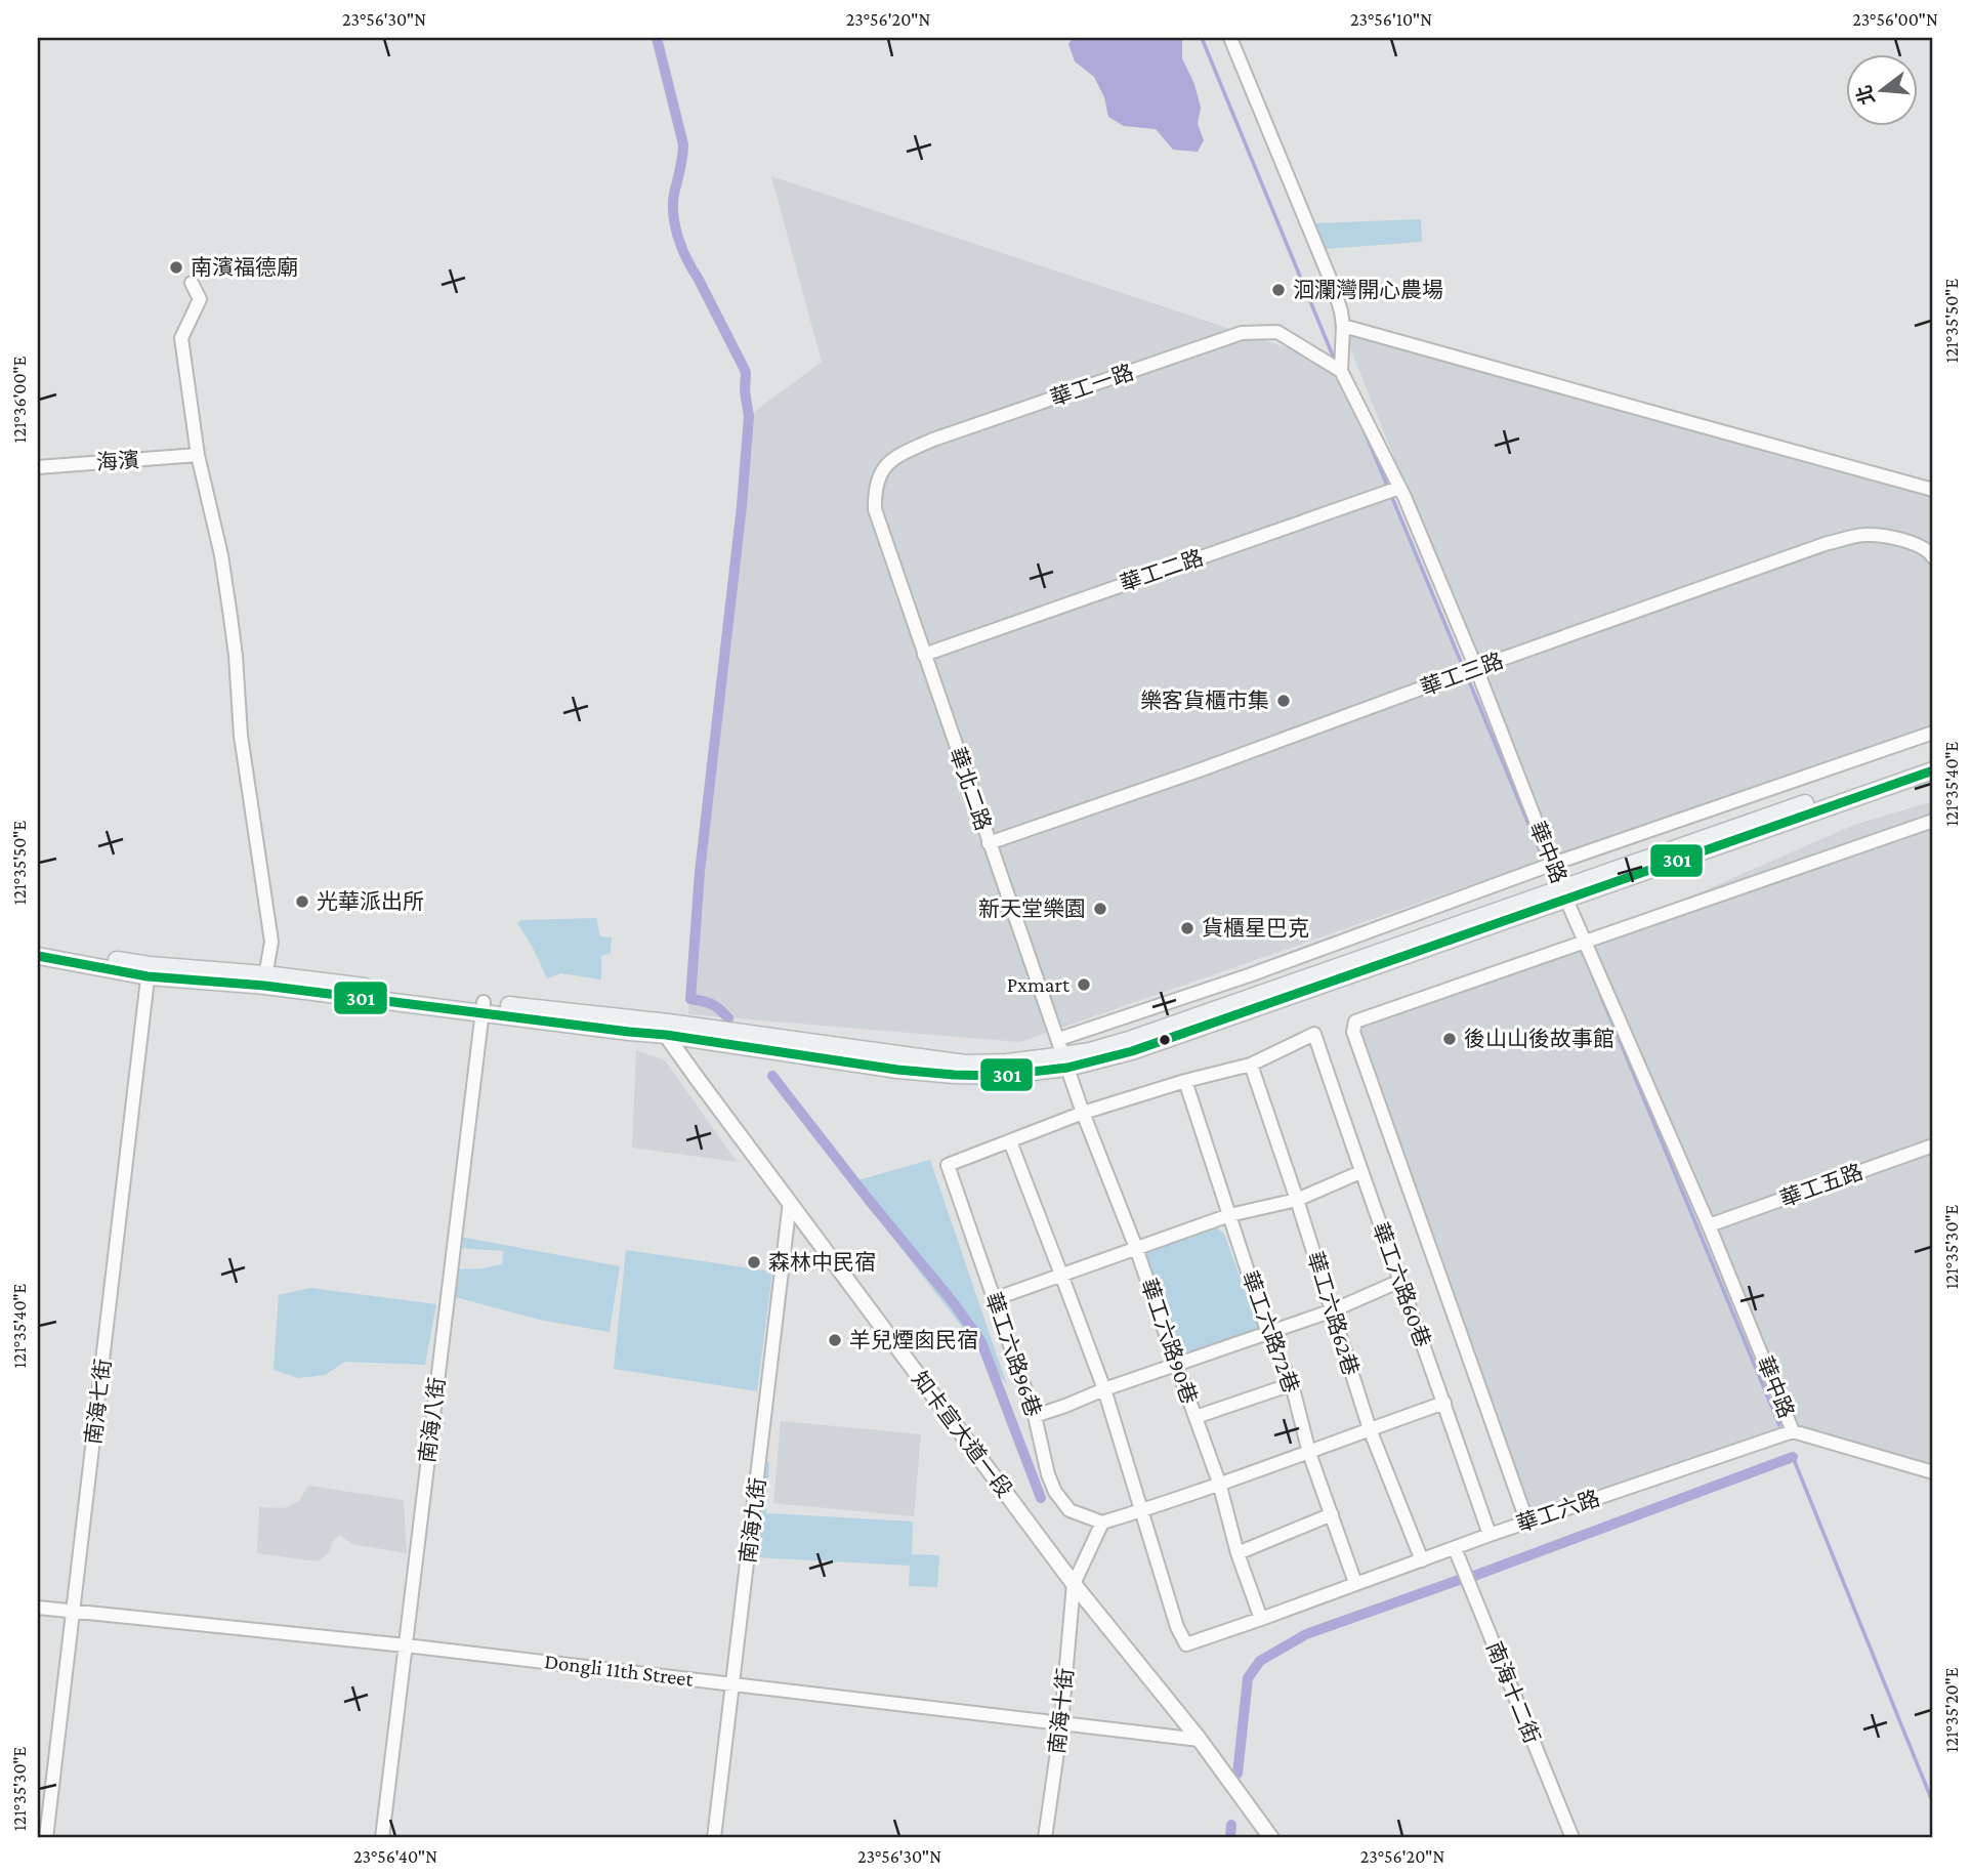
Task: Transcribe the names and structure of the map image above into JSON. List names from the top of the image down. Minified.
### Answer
{"streets":{"street":["華工一路","海濱","華工二路","華工三路","華北二路","華中路","華工五路","華工六路60巷","華工六路62巷","華工六路72巷","華工六路90巷","華工六路96巷","南海七街","南海八街","知卡宣大道一段","華工六路","南海九街","Dongli 11th Street","南海十二街","南海十街"]},"crossings":[["華工一路","華北二路"],["華工一路","華中路"],["華工二路","華北二路"],["華工二路","華中路"],["華工三路","華北二路"],["華工三路","華中路"],["華北二路","華工六路90巷"],["華中路","華工五路"],["華中路","華工六路"],["華工六路60巷","華工六路62巷"],["華工六路60巷","華工六路"],["華工六路62巷","華工六路"],["華工六路72巷","華工六路"],["華工六路90巷","華工六路"],["華工六路96巷","南海十街"],["南海七街","Dongli 11th Street"],["南海八街","Dongli 11th Street"],["知卡宣大道一段","南海九街"],["知卡宣大道一段","Dongli 11th Street"],["知卡宣大道一段","南海十街"],["華工六路","南海十二街"],["南海九街","Dongli 11th Street"],["Dongli 11th Street","南海十街"]],"places":["南濱福德廟","洄瀾灣開心農場","樂客貨櫃市集","光華派出所","新天堂樂園","貨櫃星巴克","Pxmart","後山山後故事館","森林中民宿","羊兒煙囪民宿"],"lines":["transit line 301"],"north":"left","coordinates":["23°56'30\"N","23°56'20\"N","23°56'10\"N","23°56'00\"N","121°35'50\"E","121°36'00\"E","121°35'40\"E","121°35'30\"E","121°35'20\"E","23°56'40\"N"]}
